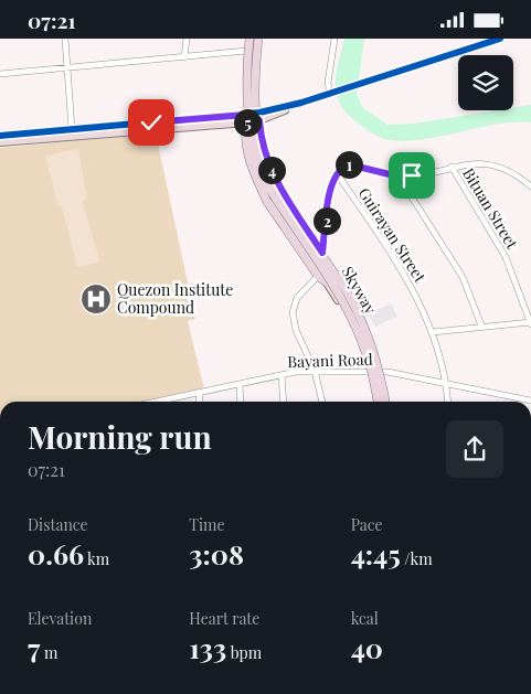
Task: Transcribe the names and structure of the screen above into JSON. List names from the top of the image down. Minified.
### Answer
{"streets":{"highway":["Skyway"],"street":["Bituan Street","Guirayan Street","Bayani Road"]},"crossings":[["Guirayan Street","Bayani Road"]],"places":{"hospital":["Quezon Institute Compound"]},"page":{"status":"07:21","pins":["5","1","4","2"],"heading":["Morning run","07:21"],"stats":[["Distance","0.66 km"],["Time","3:08"],["Pace","4:45 /km"],["Elevation","7 m"],["Heart rate","133 bpm"],["kcal","40"]]}}
